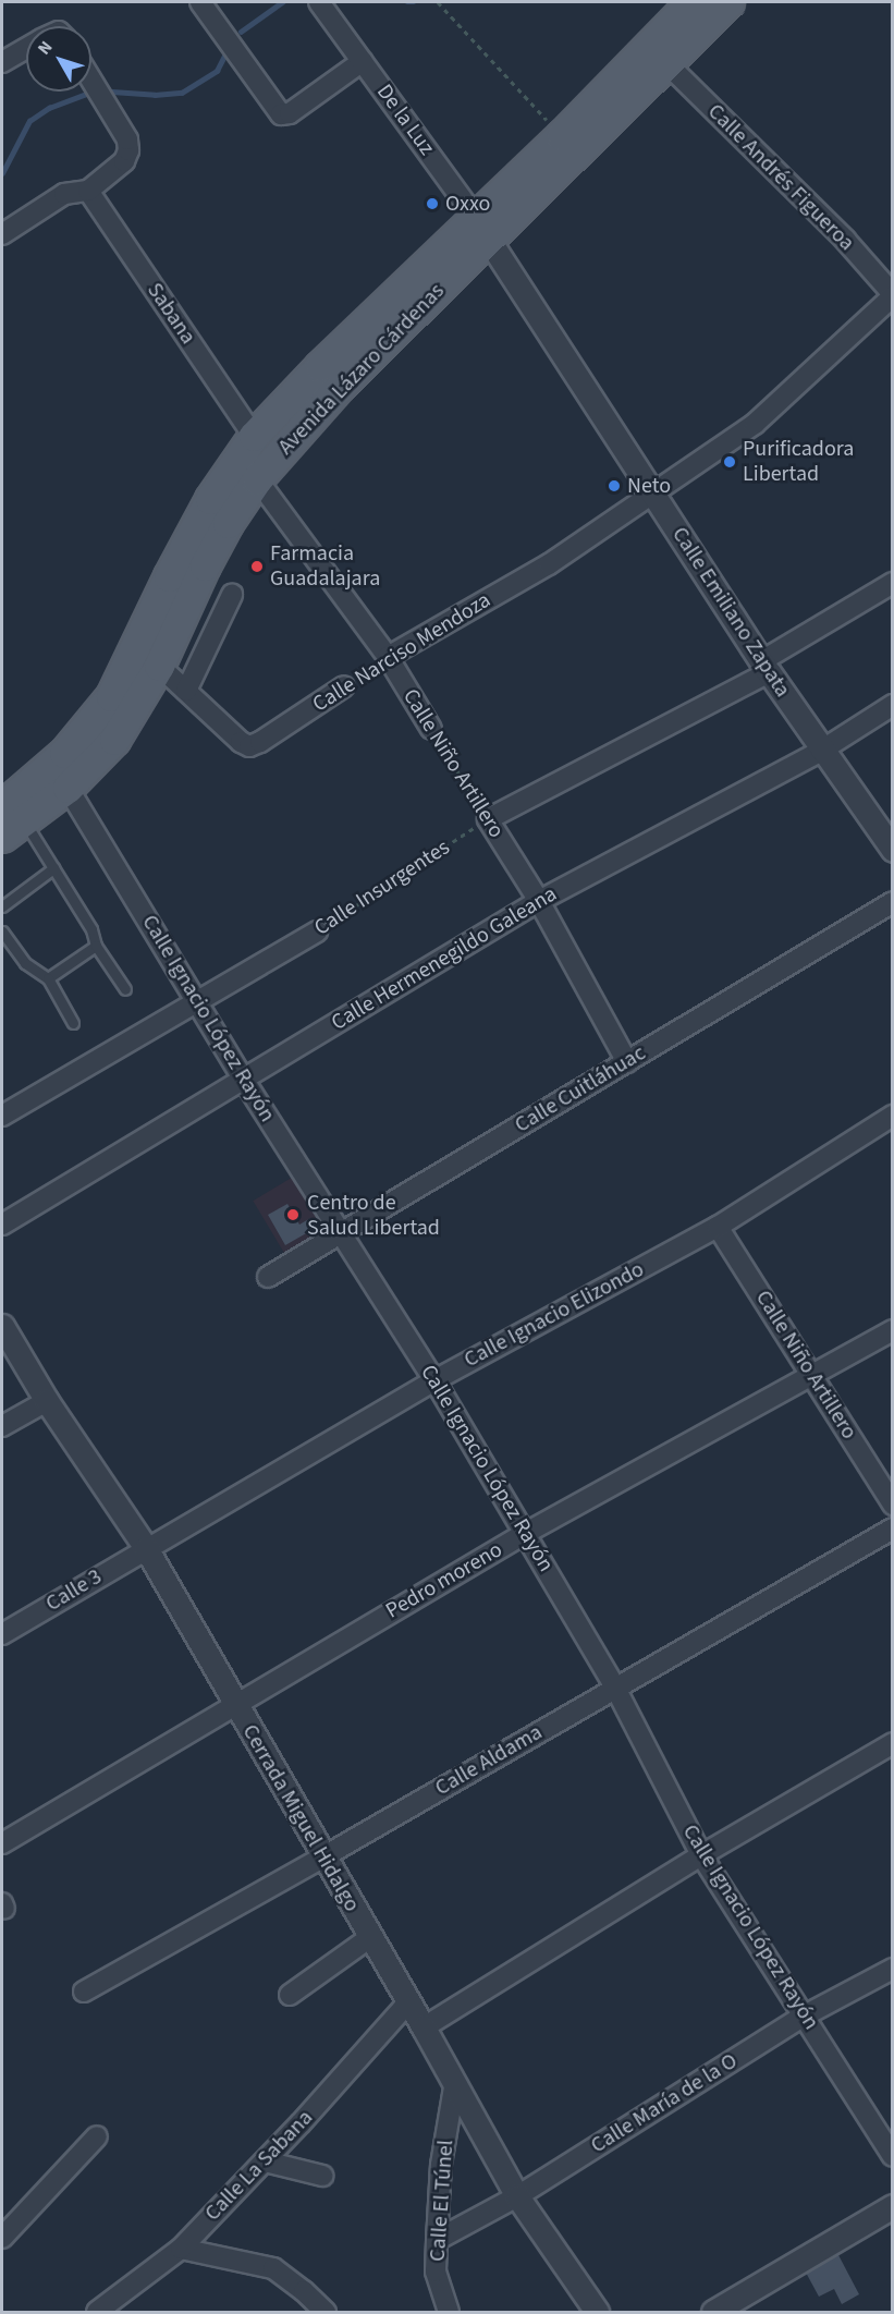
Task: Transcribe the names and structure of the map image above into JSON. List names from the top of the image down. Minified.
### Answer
{"streets":{"main road":["Avenida Lázaro Cárdenas"],"street":["De la Luz","Calle Andrés Figueroa","Sabana","Calle Emiliano Zapata","Calle Narciso Mendoza","Calle Niño Artillero","Calle Insurgentes","Calle Hermenegildo Galeana","Calle Ignacio López Rayón","Calle Cuitláhuac","Calle Ignacio Elizondo","Pedro moreno","Calle 3","Calle Aldama","Cerrada Miguel Hidalgo","Calle María de la O","Calle La Sabana","Calle El Túnel"]},"crossings":[["De la Luz","Avenida Lázaro Cárdenas"],["De la Luz","Calle Emiliano Zapata"],["Calle Andrés Figueroa","Avenida Lázaro Cárdenas"],["Calle Andrés Figueroa","Calle Narciso Mendoza"],["Sabana","Avenida Lázaro Cárdenas"],["Avenida Lázaro Cárdenas","Calle Emiliano Zapata"],["Avenida Lázaro Cárdenas","Calle Narciso Mendoza"],["Avenida Lázaro Cárdenas","Calle Niño Artillero"],["Avenida Lázaro Cárdenas","Calle Ignacio López Rayón"],["Calle Emiliano Zapata","Calle Narciso Mendoza"],["Calle Emiliano Zapata","Calle Hermenegildo Galeana"],["Calle Narciso Mendoza","Calle Niño Artillero"],["Calle Niño Artillero","Calle Insurgentes"],["Calle Niño Artillero","Calle Hermenegildo Galeana"],["Calle Niño Artillero","Calle Cuitláhuac"],["Calle Niño Artillero","Calle Ignacio Elizondo"],["Calle Niño Artillero","Pedro moreno"],["Calle Insurgentes","Calle Ignacio López Rayón"],["Calle Hermenegildo Galeana","Calle Ignacio López Rayón"],["Calle Ignacio López Rayón","Calle Cuitláhuac"],["Calle Ignacio López Rayón","Calle Ignacio Elizondo"],["Calle Ignacio López Rayón","Pedro moreno"],["Calle Ignacio López Rayón","Calle Aldama"],["Calle Ignacio López Rayón","Calle María de la O"],["Calle Ignacio Elizondo","Calle 3"],["Calle Ignacio Elizondo","Cerrada Miguel Hidalgo"],["Pedro moreno","Cerrada Miguel Hidalgo"],["Calle 3","Cerrada Miguel Hidalgo"],["Calle Aldama","Cerrada Miguel Hidalgo"],["Cerrada Miguel Hidalgo","Calle María de la O"],["Cerrada Miguel Hidalgo","Calle La Sabana"],["Cerrada Miguel Hidalgo","Calle El Túnel"],["Calle María de la O","Calle El Túnel"]],"places":["Oxxo","Purificadora Libertad","Neto","Farmacia Guadalajara","Centro de Salud Libertad"],"north":"top left"}
